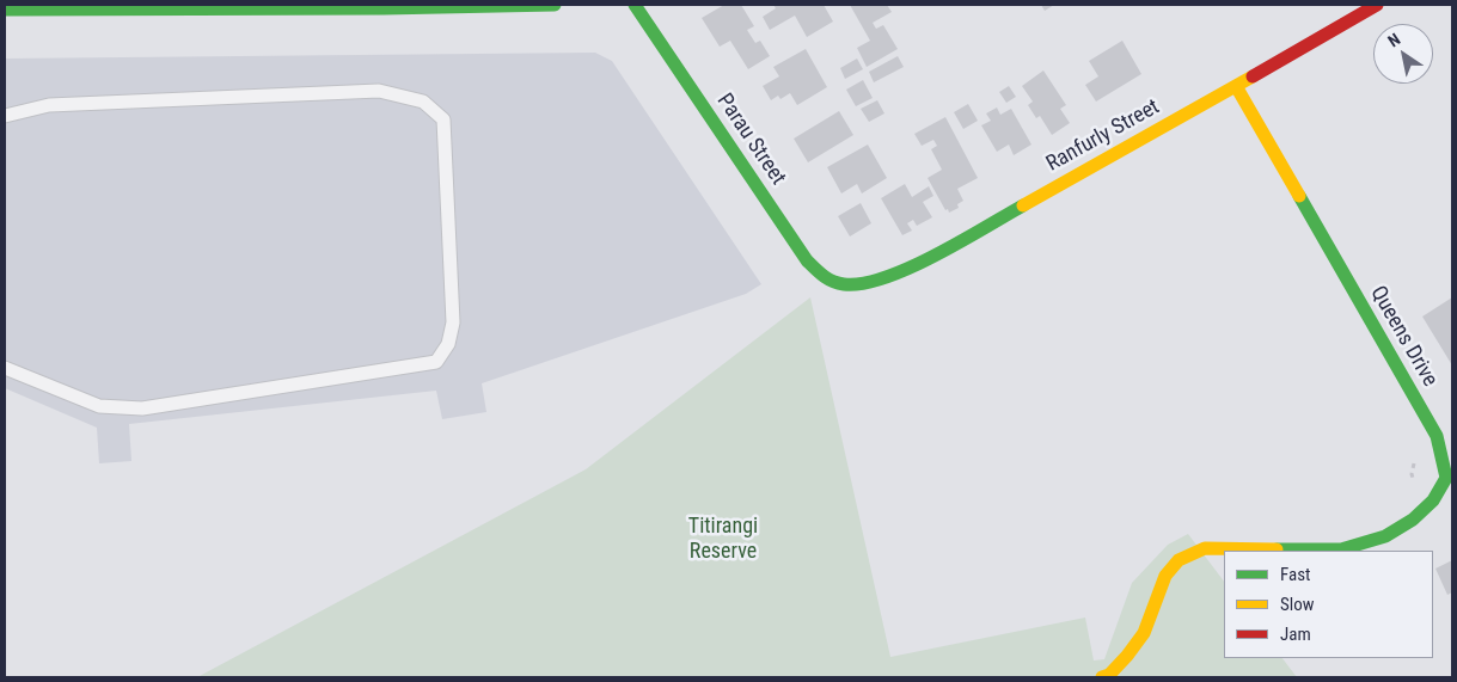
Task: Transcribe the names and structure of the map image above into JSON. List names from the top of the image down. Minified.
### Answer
{"streets":{"street":["Ranfurly Street","Parau Street","Queens Drive"]},"crossings":[["Ranfurly Street","Parau Street"],["Ranfurly Street","Queens Drive"]],"parks":["Titirangi Reserve"],"legend":["Fast","Slow","Jam"],"north":"top left"}
